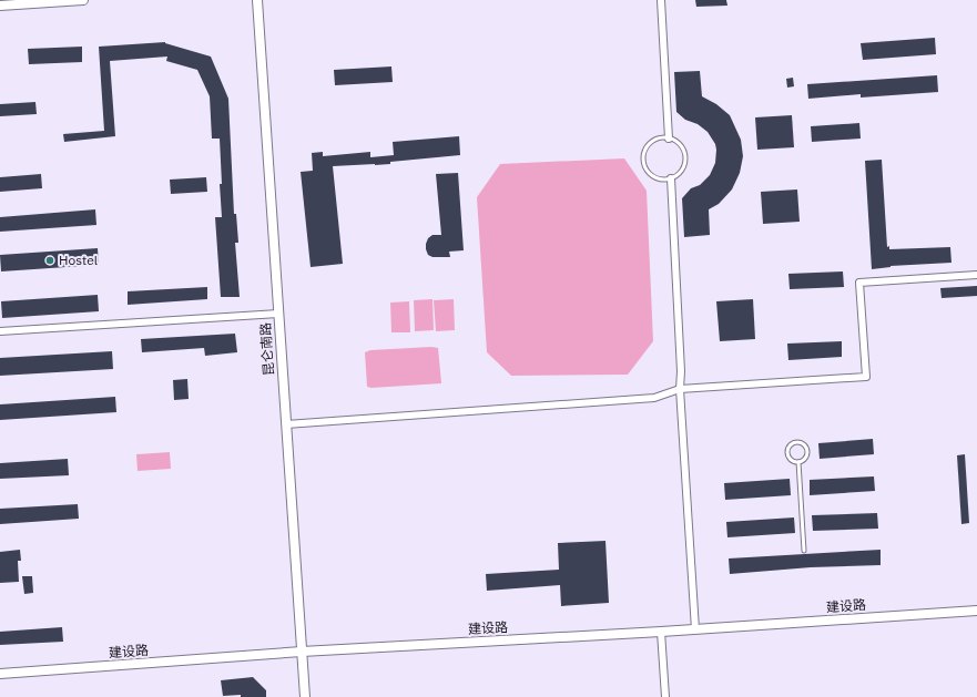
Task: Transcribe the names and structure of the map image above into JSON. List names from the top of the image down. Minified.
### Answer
{"streets":{"street":["昆仑南路","建设路"]},"crossings":[["昆仑南路","建设路"]],"places":["Hostel"]}
